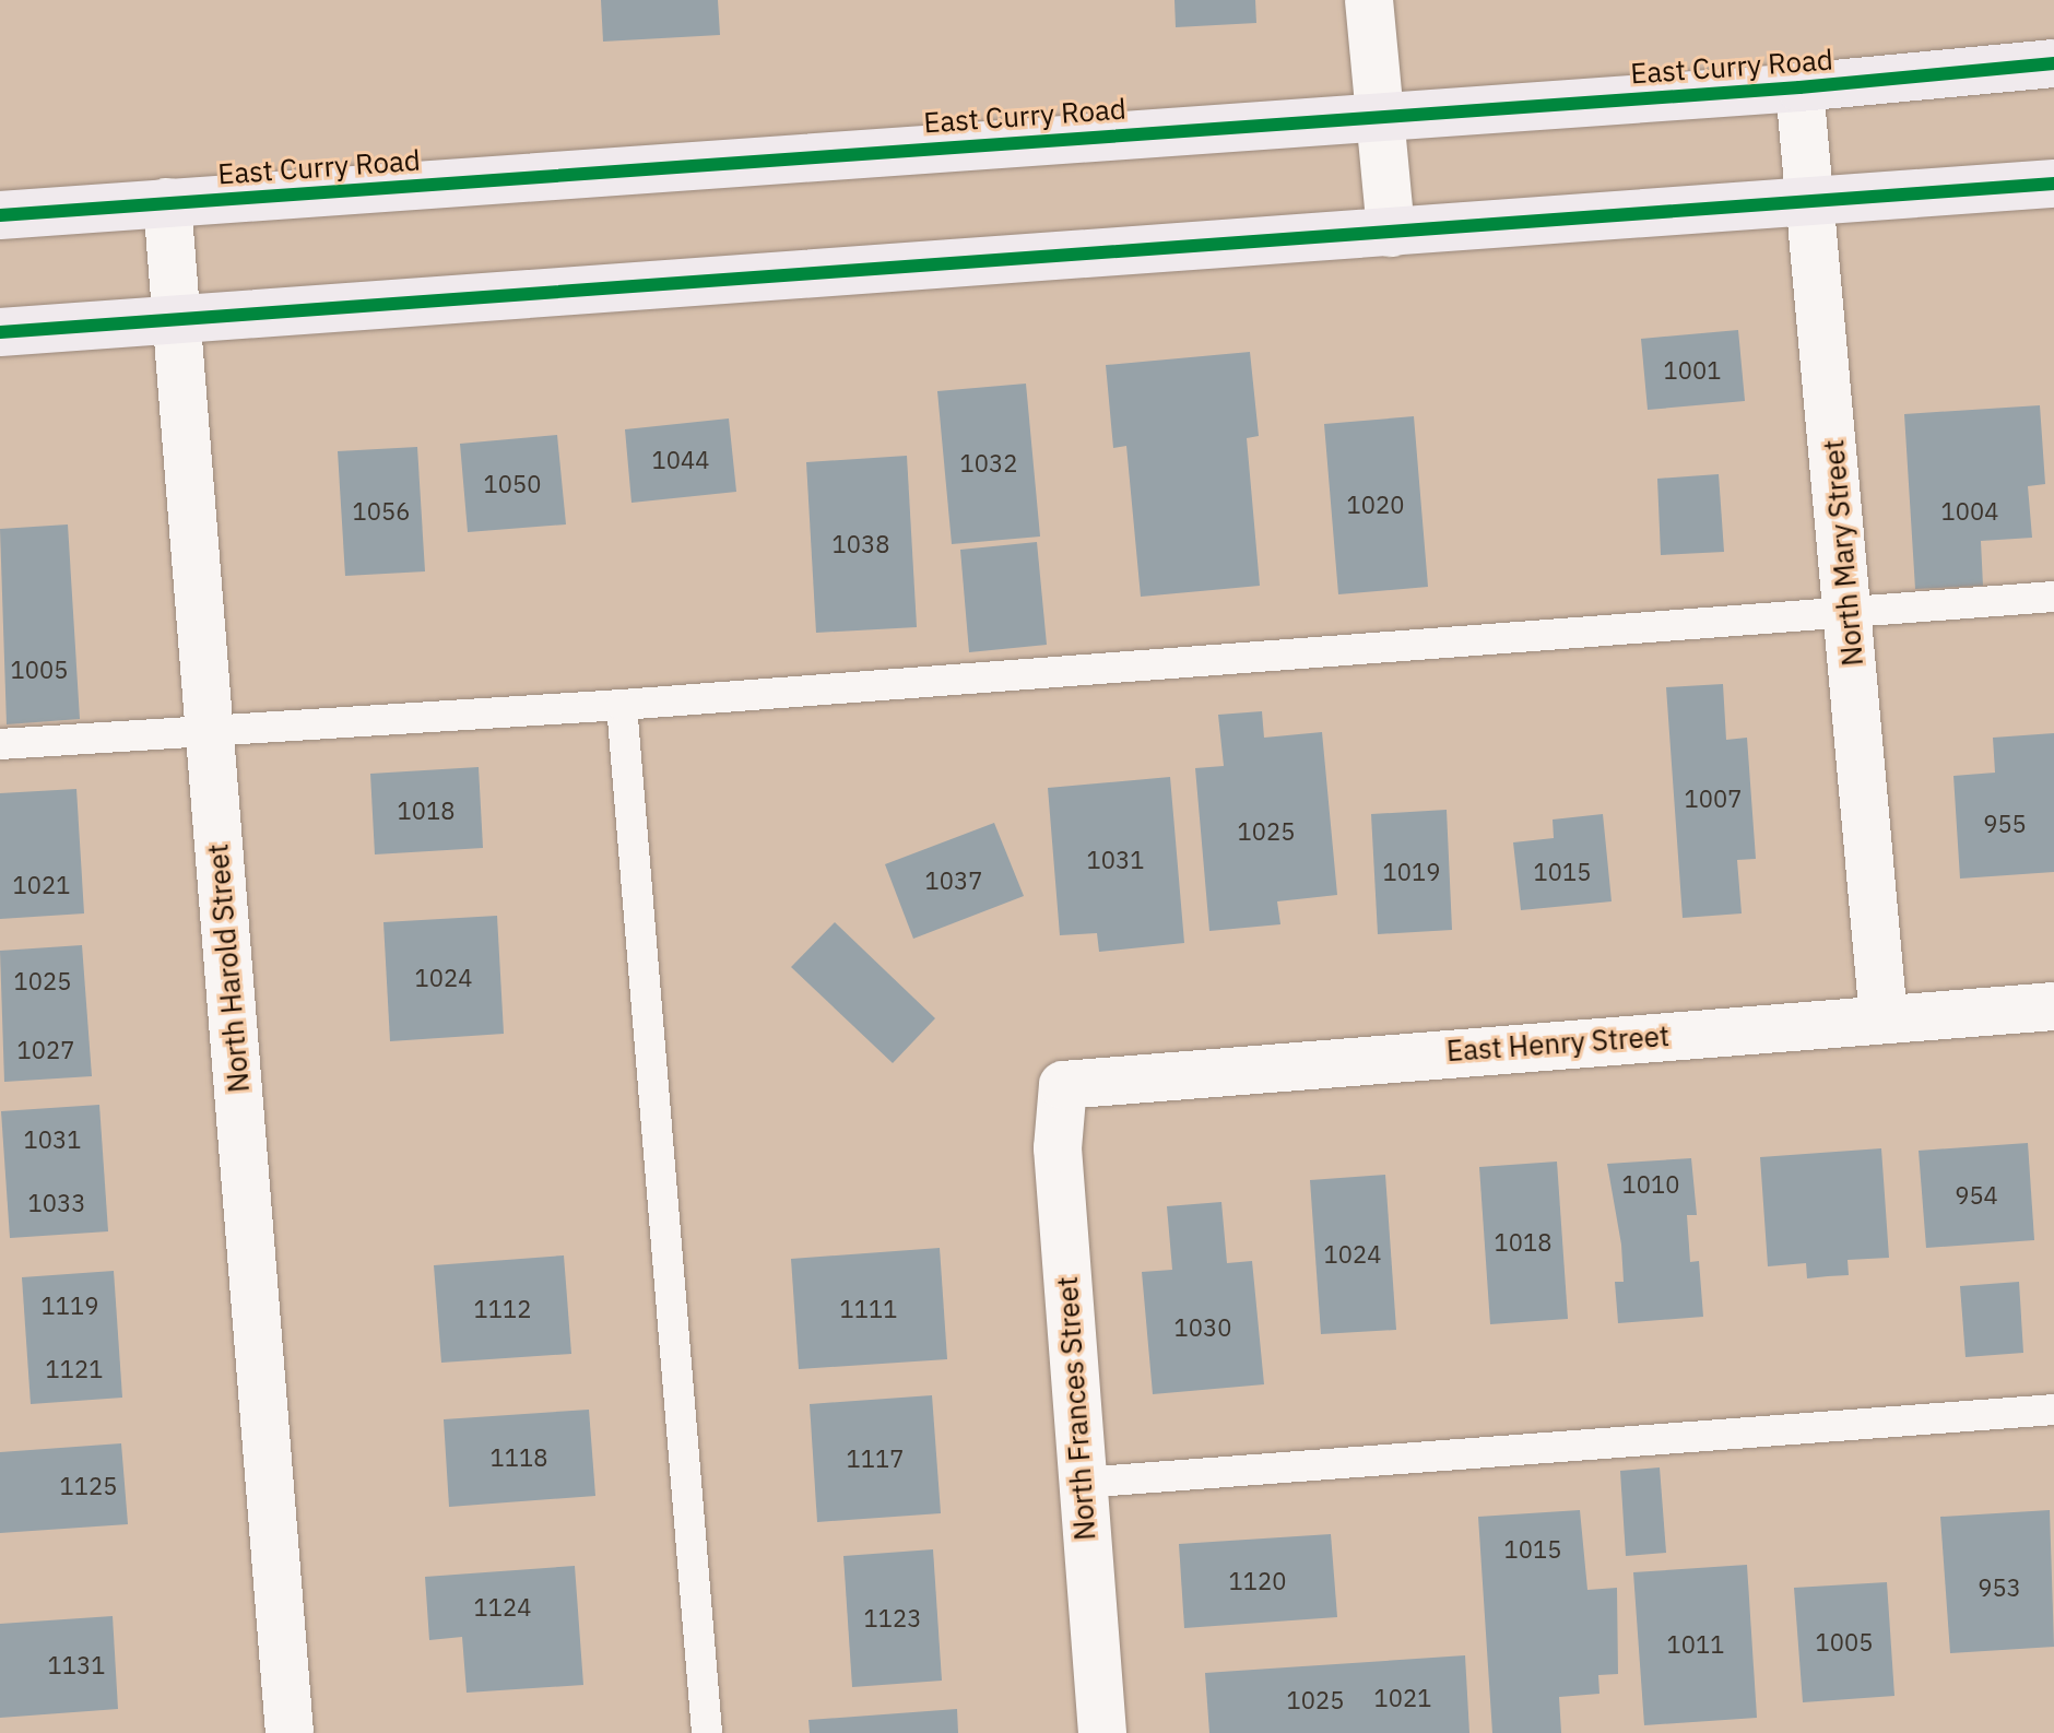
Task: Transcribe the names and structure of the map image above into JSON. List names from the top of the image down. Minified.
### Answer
{"streets":{"main road":["East Curry Road"],"street":["North Mary Street","North Harold Street","East Henry Street","North Frances Street"]},"crossings":[["East Curry Road","North Mary Street"],["East Curry Road","North Harold Street"],["North Mary Street","East Henry Street"],["East Henry Street","North Frances Street"]],"house_numbers":["1001","1044","1032","1050","1020","1056","1004","1038","1005","1007","1018","955","1025","1031","1019","1015","1037","1021","1024","1025","1027","1031","1010","954","1033","1018","1024","1119","1112","1111","1030","1121","1118","1117","1125","1015","1120","953","1124","1123","1005","1011","1131","1021","1025"]}
